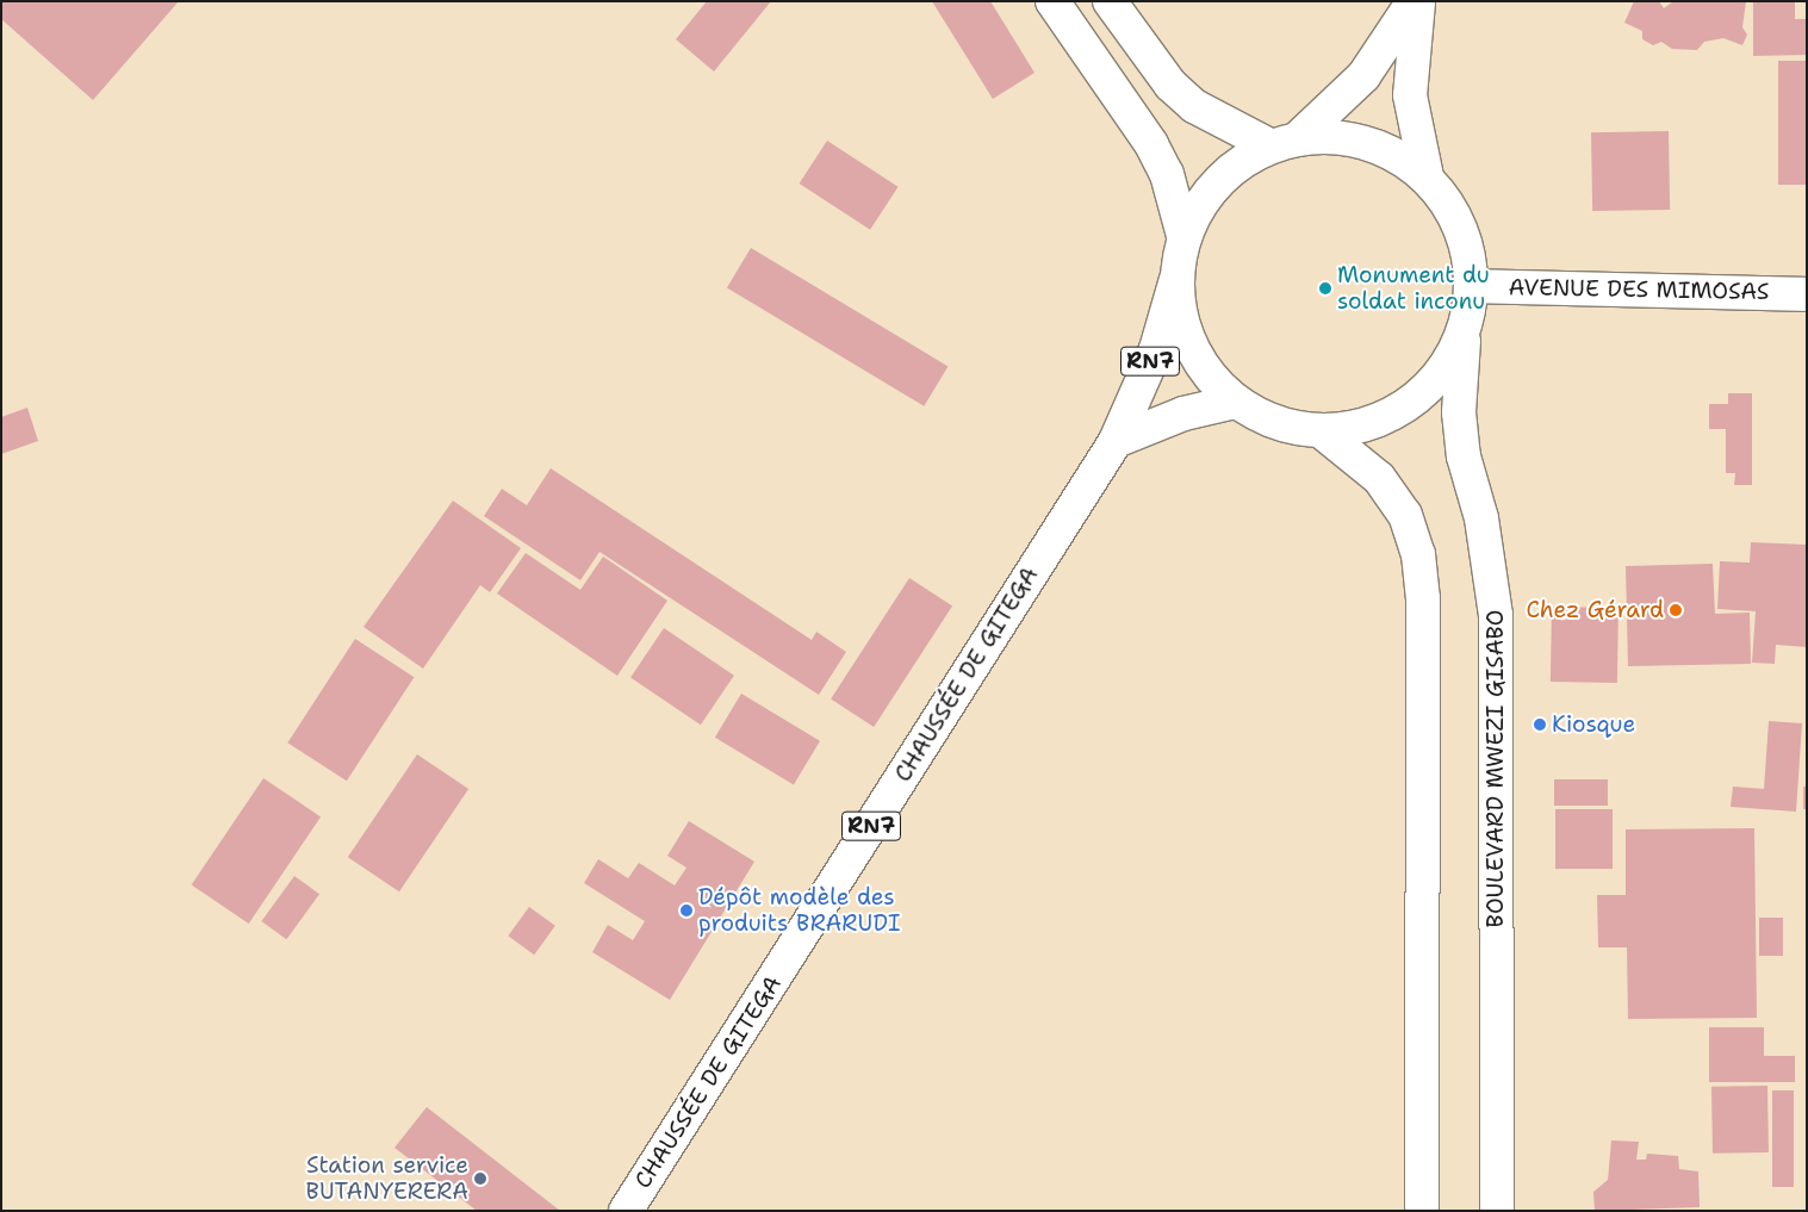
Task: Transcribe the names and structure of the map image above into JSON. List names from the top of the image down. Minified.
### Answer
{"streets":{"main road":["AVENUE DES MIMOSAS","RN7","CHAUSSÉE DE GITEGA","BOULEVARD MWEZI GISABO"]},"crossings":[["RN7","CHAUSSÉE DE GITEGA"]],"places":["Monument du soldat inconu","Chez Gérard","Kiosque","Dépôt modèle des produits BRARUDI","Station service BUTANYERERA"]}
